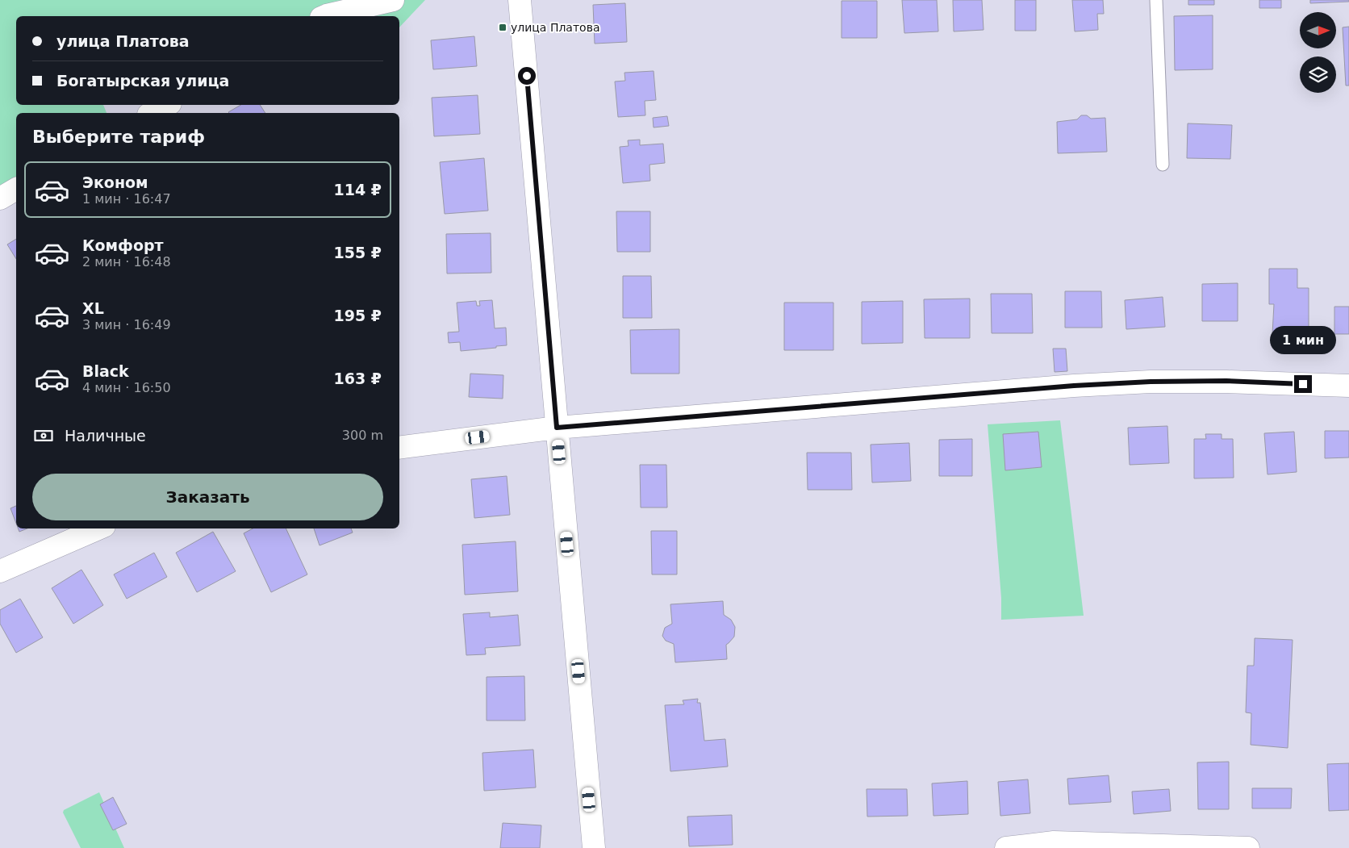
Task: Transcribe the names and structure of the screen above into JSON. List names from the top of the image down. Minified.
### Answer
{"places":{"transit":["улица Платова"]},"north":"right","page":{"banner":["улица Платова","Богатырская улица"],"heading":"Выберите тариф","list":[{"name":"Эконом","note":"1 мин · 16:47","value":"114 ₽"},{"name":"Комфорт","note":"2 мин · 16:48","value":"155 ₽"},{"name":"XL","note":"3 мин · 16:49","value":"195 ₽"},{"name":"Black","note":"4 мин · 16:50","value":"163 ₽"}],"bubble":"1 мин","pay":["Наличные","300 m"],"buttons":"Заказать"}}
